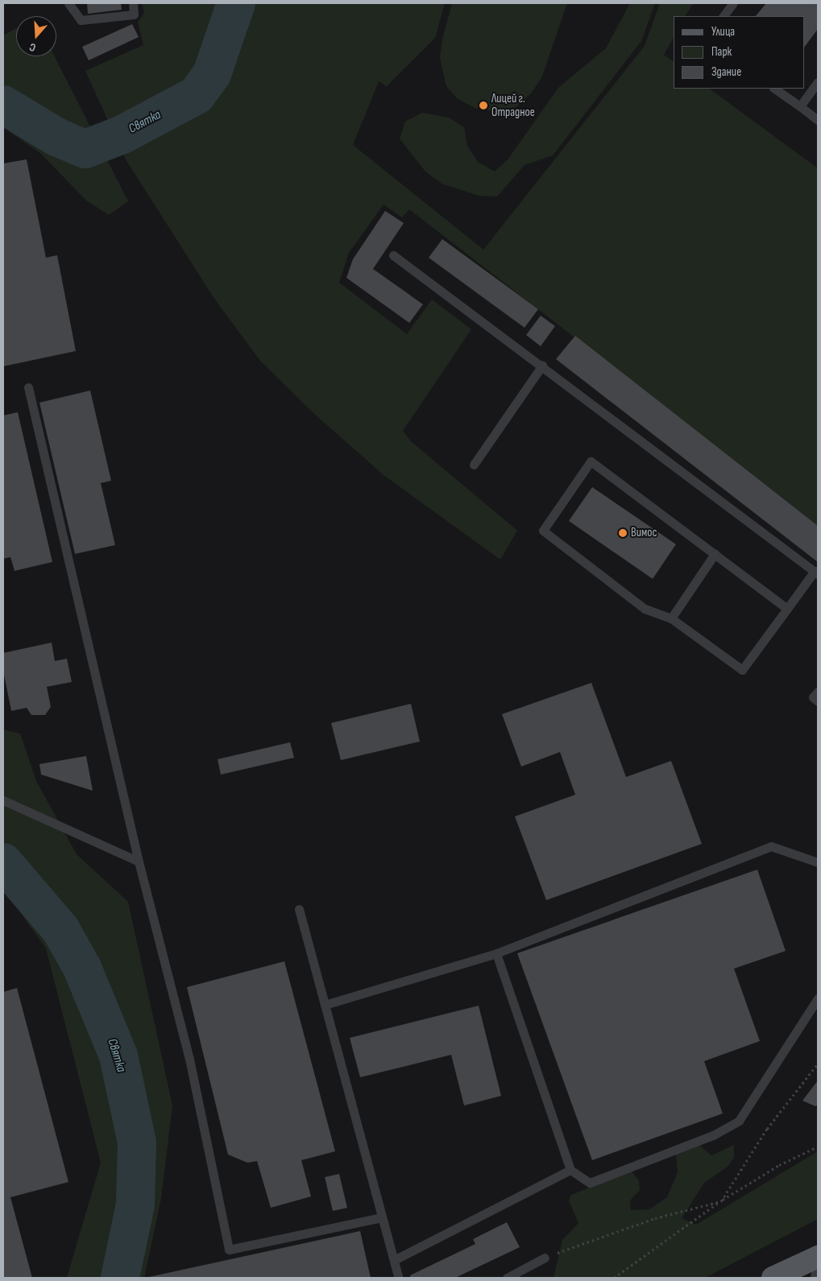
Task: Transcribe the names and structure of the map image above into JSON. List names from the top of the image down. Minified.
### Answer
{"water":["Святка"],"places":["Лицей г. Отрадное","Вимос"],"legend":["Улица","Парк","Здание"],"north":"bottom"}
